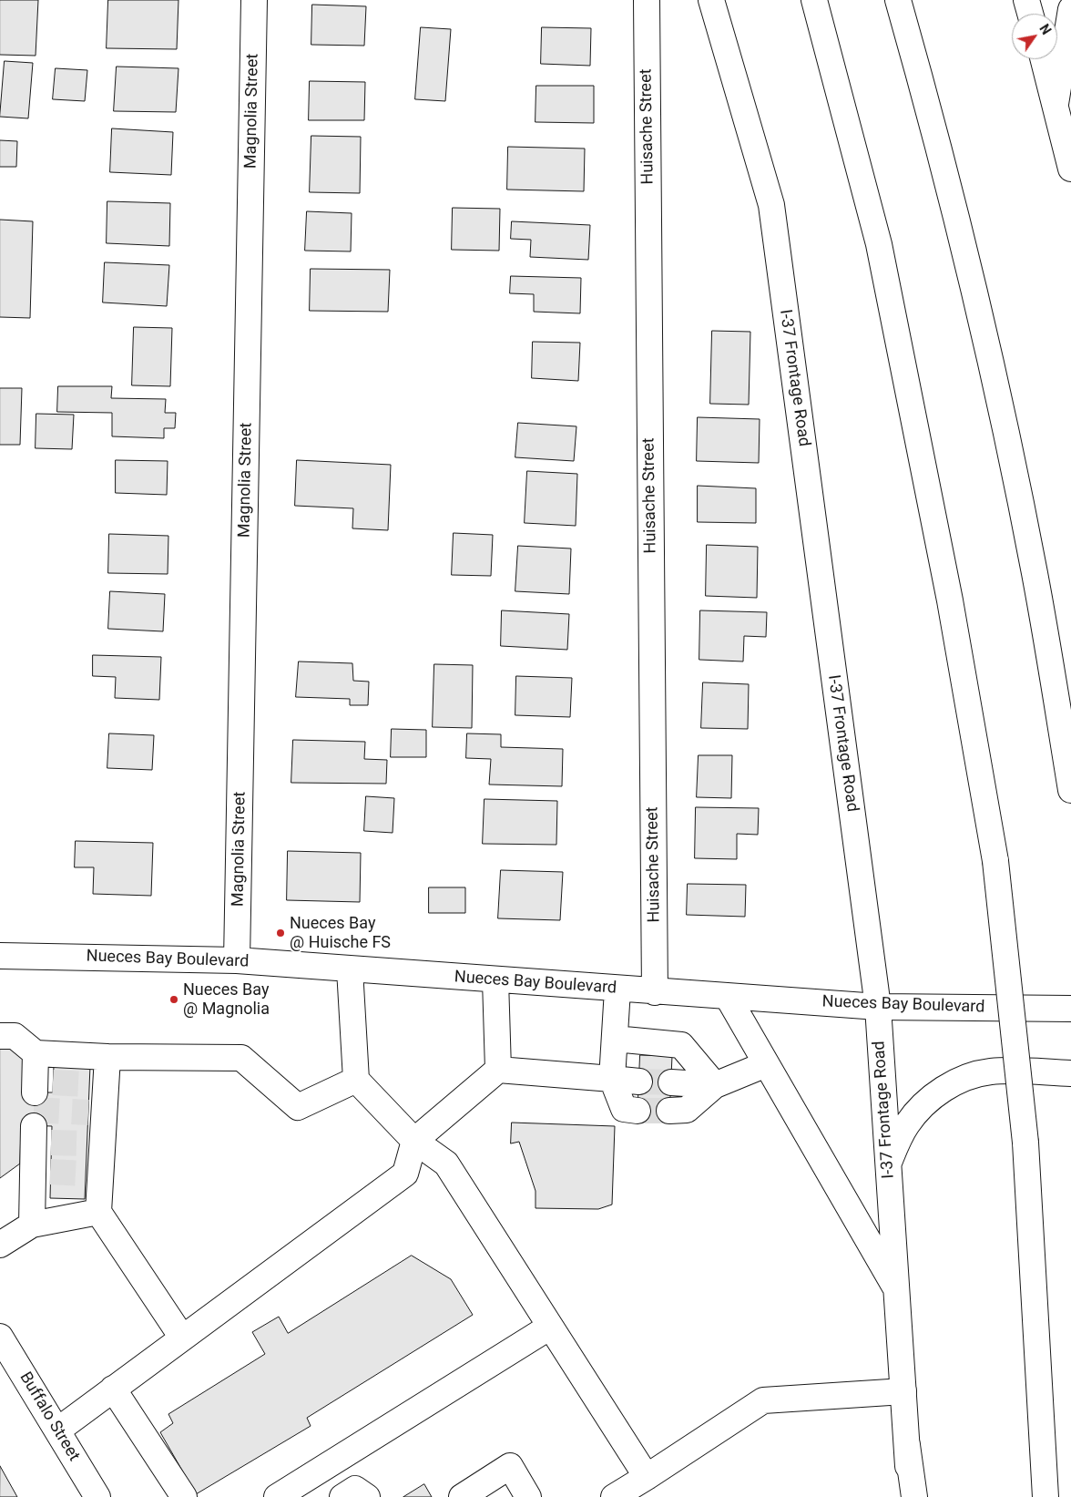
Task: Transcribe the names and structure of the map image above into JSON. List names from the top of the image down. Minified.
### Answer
{"streets":{"main road":["Magnolia Street","Huisache Street","I-37 Frontage Road","Nueces Bay Boulevard","Buffalo Street"]},"crossings":[["Magnolia Street","Nueces Bay Boulevard"],["Huisache Street","Nueces Bay Boulevard"],["I-37 Frontage Road","Nueces Bay Boulevard"]],"places":["Nueces Bay @ Huische FS","Nueces Bay @ Magnolia"],"north":"top right"}
